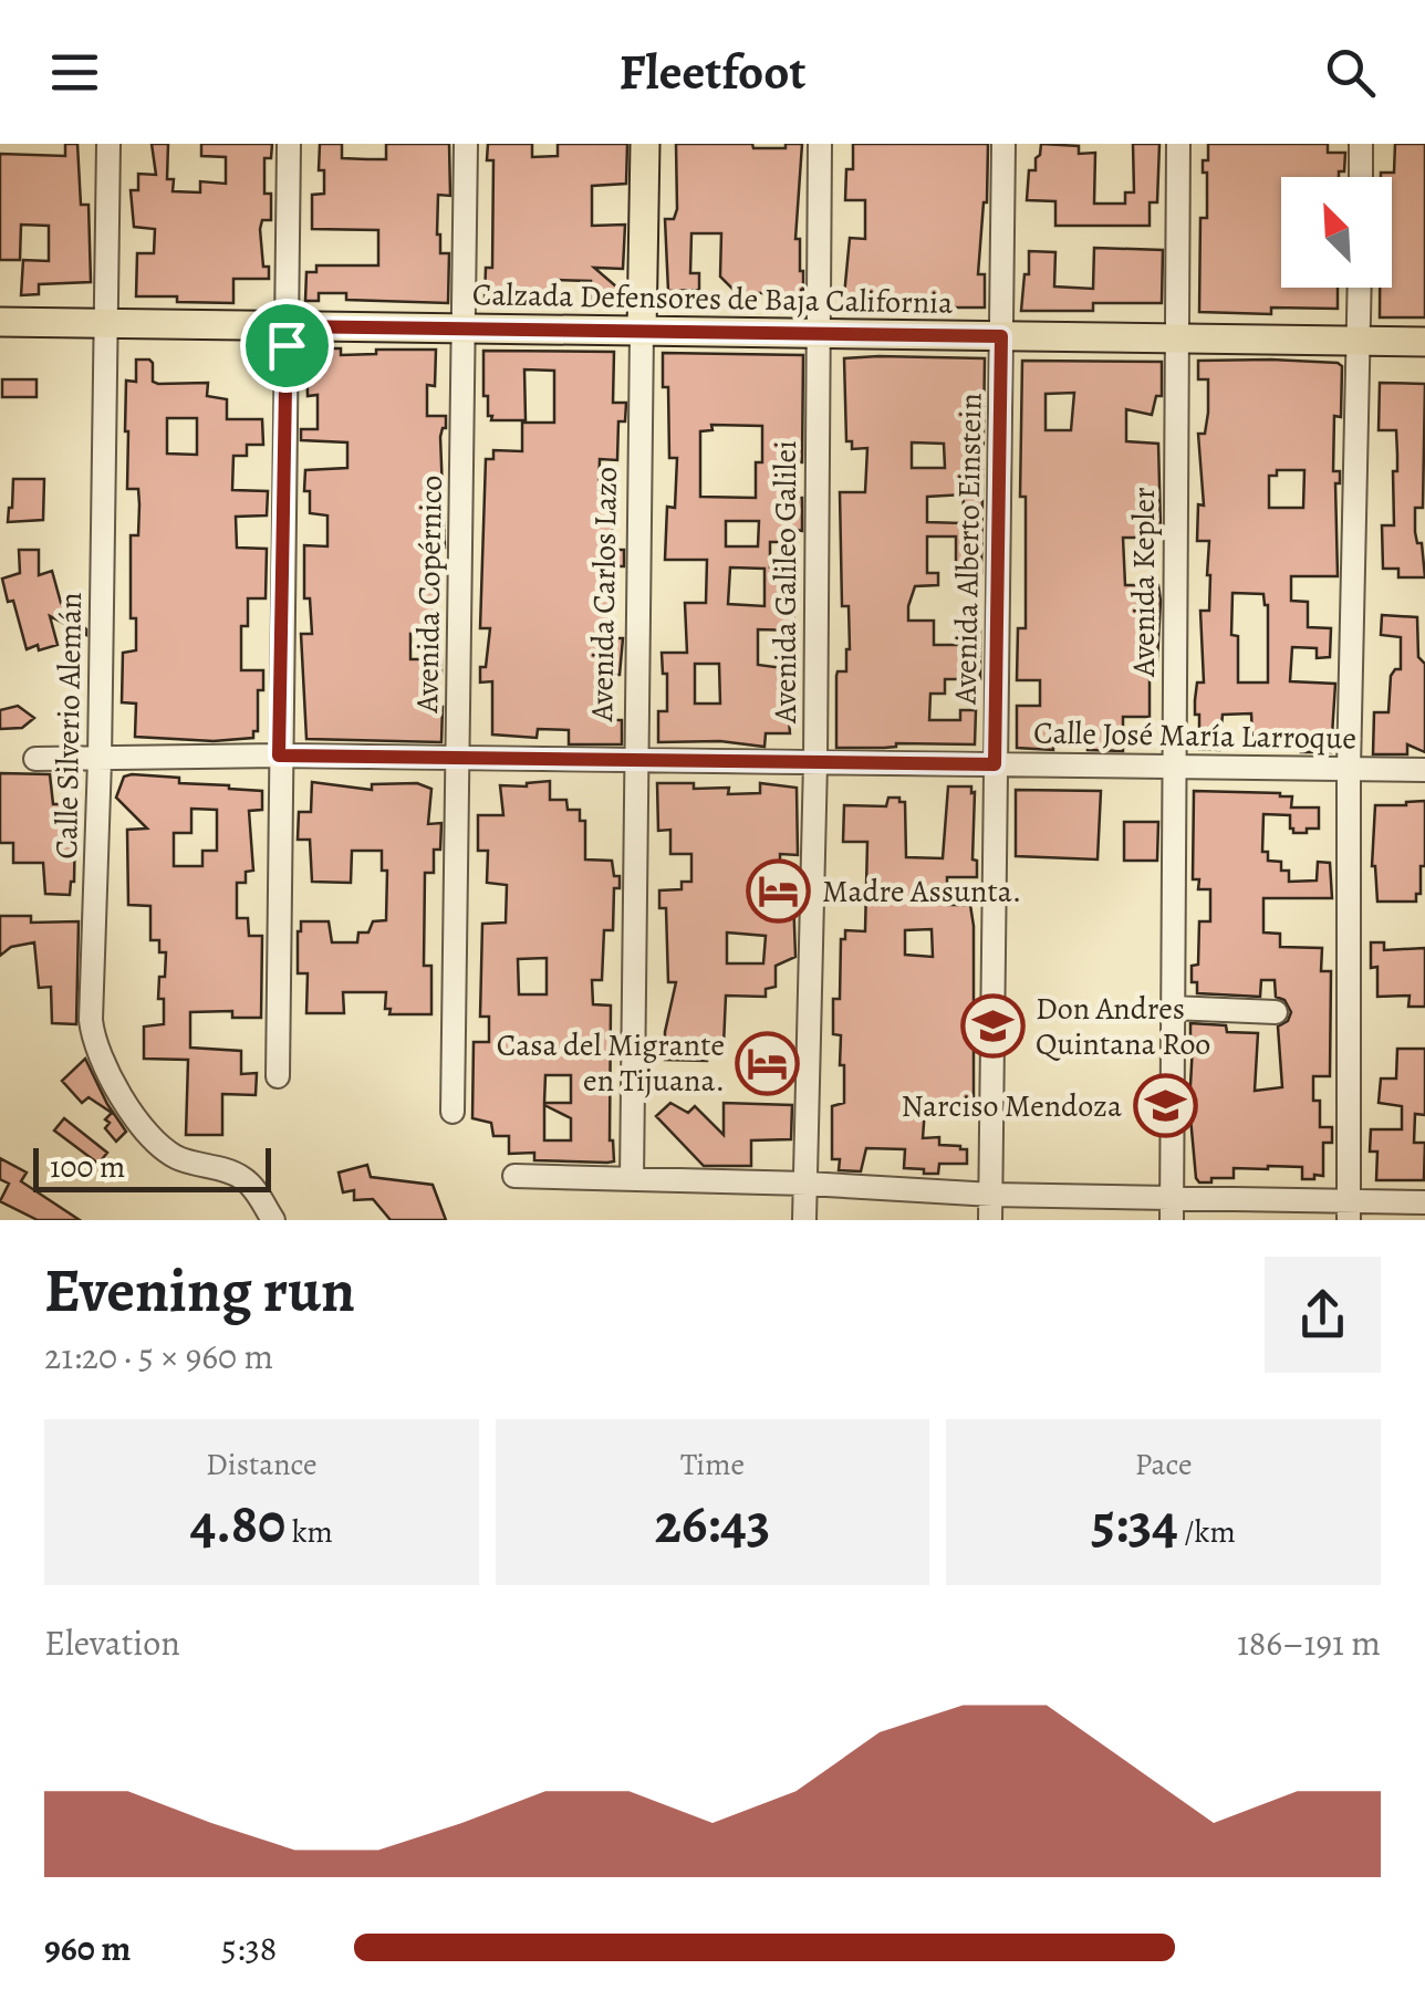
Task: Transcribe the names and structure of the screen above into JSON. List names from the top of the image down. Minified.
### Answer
{"streets":{"main road":["Calzada Defensores de Baja California","Avenida Carlos Lazo"],"street":["Avenida Alberto Einstein","Avenida Galileo Galilei","Avenida Kepler","Avenida Copérnico","Calle Silverio Alemán","Calle José María Larroque"]},"crossings":[["Calzada Defensores de Baja California","Avenida Alberto Einstein"],["Calzada Defensores de Baja California","Avenida Galileo Galilei"],["Calzada Defensores de Baja California","Avenida Kepler"],["Calzada Defensores de Baja California","Avenida Copérnico"],["Calzada Defensores de Baja California","Avenida Carlos Lazo"],["Calzada Defensores de Baja California","Calle Silverio Alemán"],["Avenida Alberto Einstein","Calle José María Larroque"],["Avenida Galileo Galilei","Calle José María Larroque"],["Avenida Kepler","Calle José María Larroque"],["Avenida Copérnico","Calle José María Larroque"],["Avenida Carlos Lazo","Calle José María Larroque"],["Calle Silverio Alemán","Calle José María Larroque"]],"places":{"hotel":["Madre Assunta.","Casa del Migrante en Tijuana."],"school or university":["Don Andres Quintana Roo","Narciso Mendoza"]},"scale_bar":"100 m","north":"top left","page":{"header":"Fleetfoot","scale":"100 m","heading":["Evening run","21:20 · 5 × 960 m"],"stats":[["Distance","4.80 km"],["Time","26:43"],["Pace","5:34 /km"]],"chart":["Elevation","186–191 m"],"list":[{"name":"960 m","note":"5:38"}]}}
